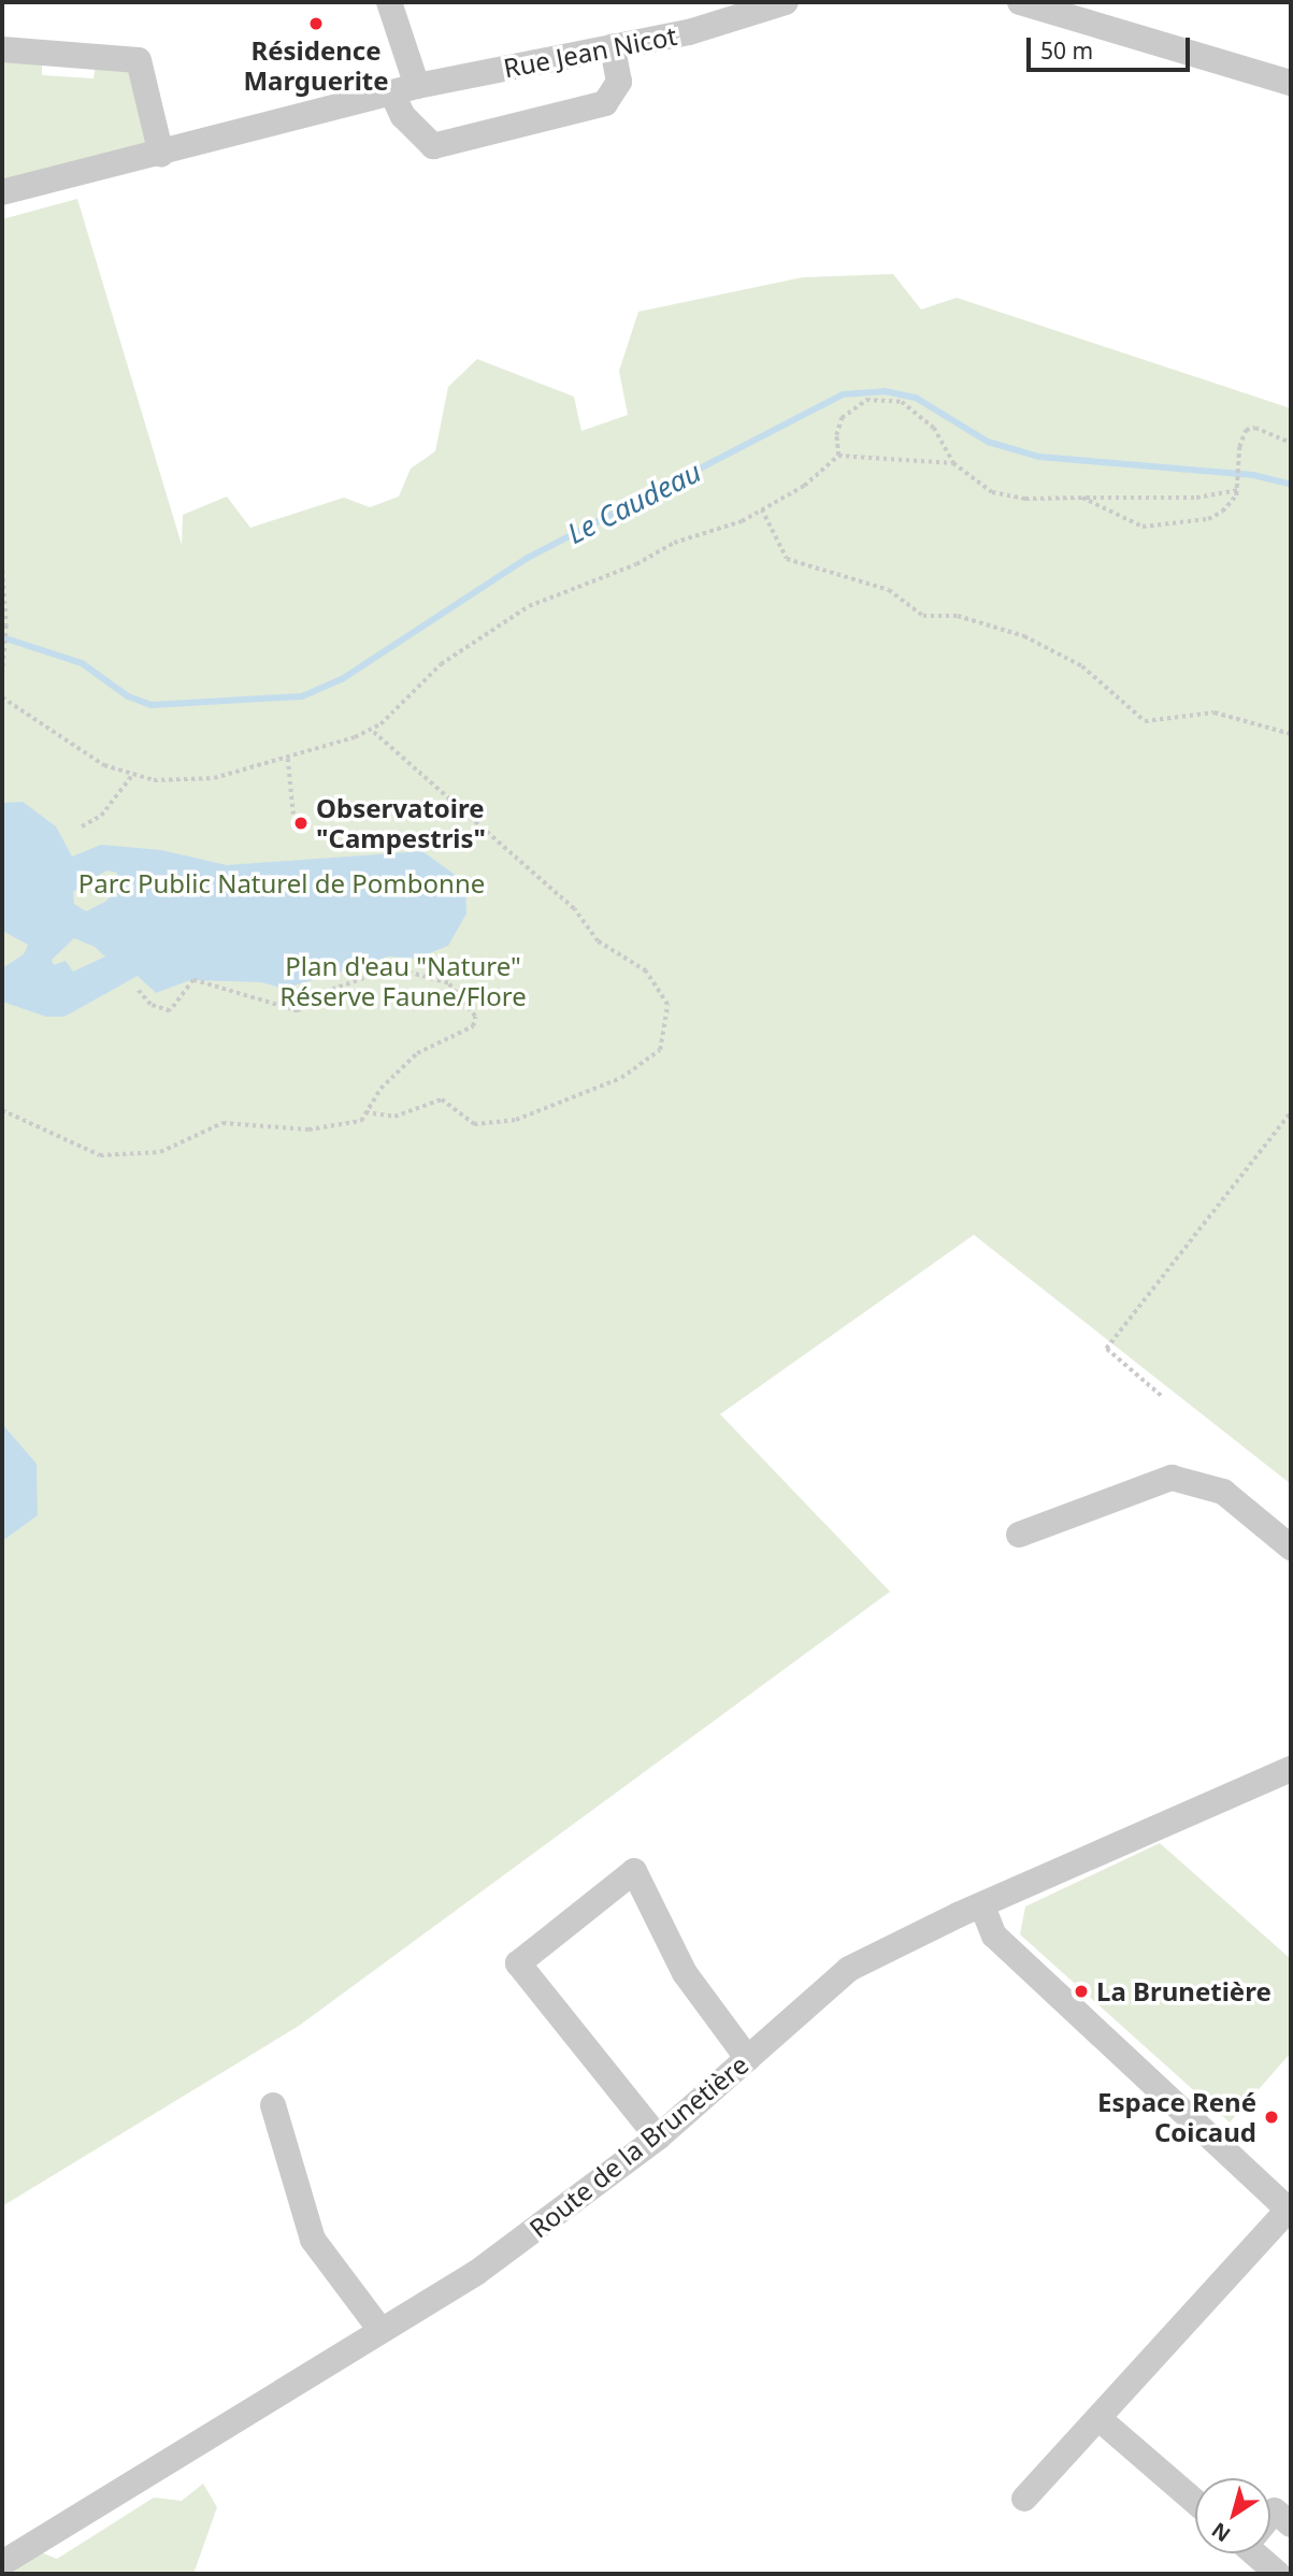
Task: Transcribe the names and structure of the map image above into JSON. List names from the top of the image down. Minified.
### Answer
{"streets":{"street":["Rue Jean Nicot","Route de la Brunetière"]},"water":["Le Caudeau"],"parks":["Parc Public Naturel de Pombonne","Plan d'eau \"Nature\" Réserve Faune/Flore"],"places":["Résidence Marguerite","Observatoire \"Campestris\"","La Brunetière","Espace René Coicaud"],"scale_bar":"50 m","north":"bottom left"}
